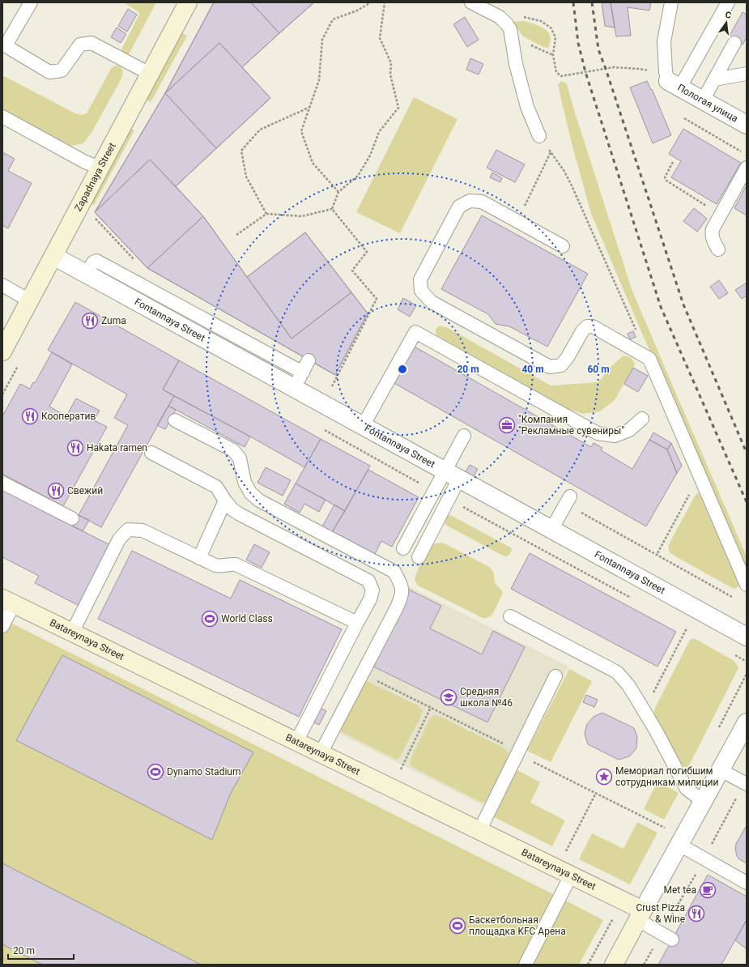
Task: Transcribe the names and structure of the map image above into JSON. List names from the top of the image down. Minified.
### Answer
{"streets":{"main road":["Zapadnaya Street","Batareynaya Street"],"street":["Пологая улица","Fontannaya Street"]},"crossings":[["Zapadnaya Street","Fontannaya Street"]],"places":{"restaurant":["Zuma","Кооператив","Hakata ramen","Свежий","Crust Pizza & Wine"],"office":["\"Компания \"Рекламные сувениры\""],"sports":["World Class","Dynamo Stadium","Баскетбольная площадка KFC Арена"],"school or university":["Средняя школа №46"],"place":["Мемориал погибшим сотрудникам милиции"],"cafe":["Met tea"]},"scale_bar":"20 m","north":"top","rings":["20 m","40 m","60 m"]}
